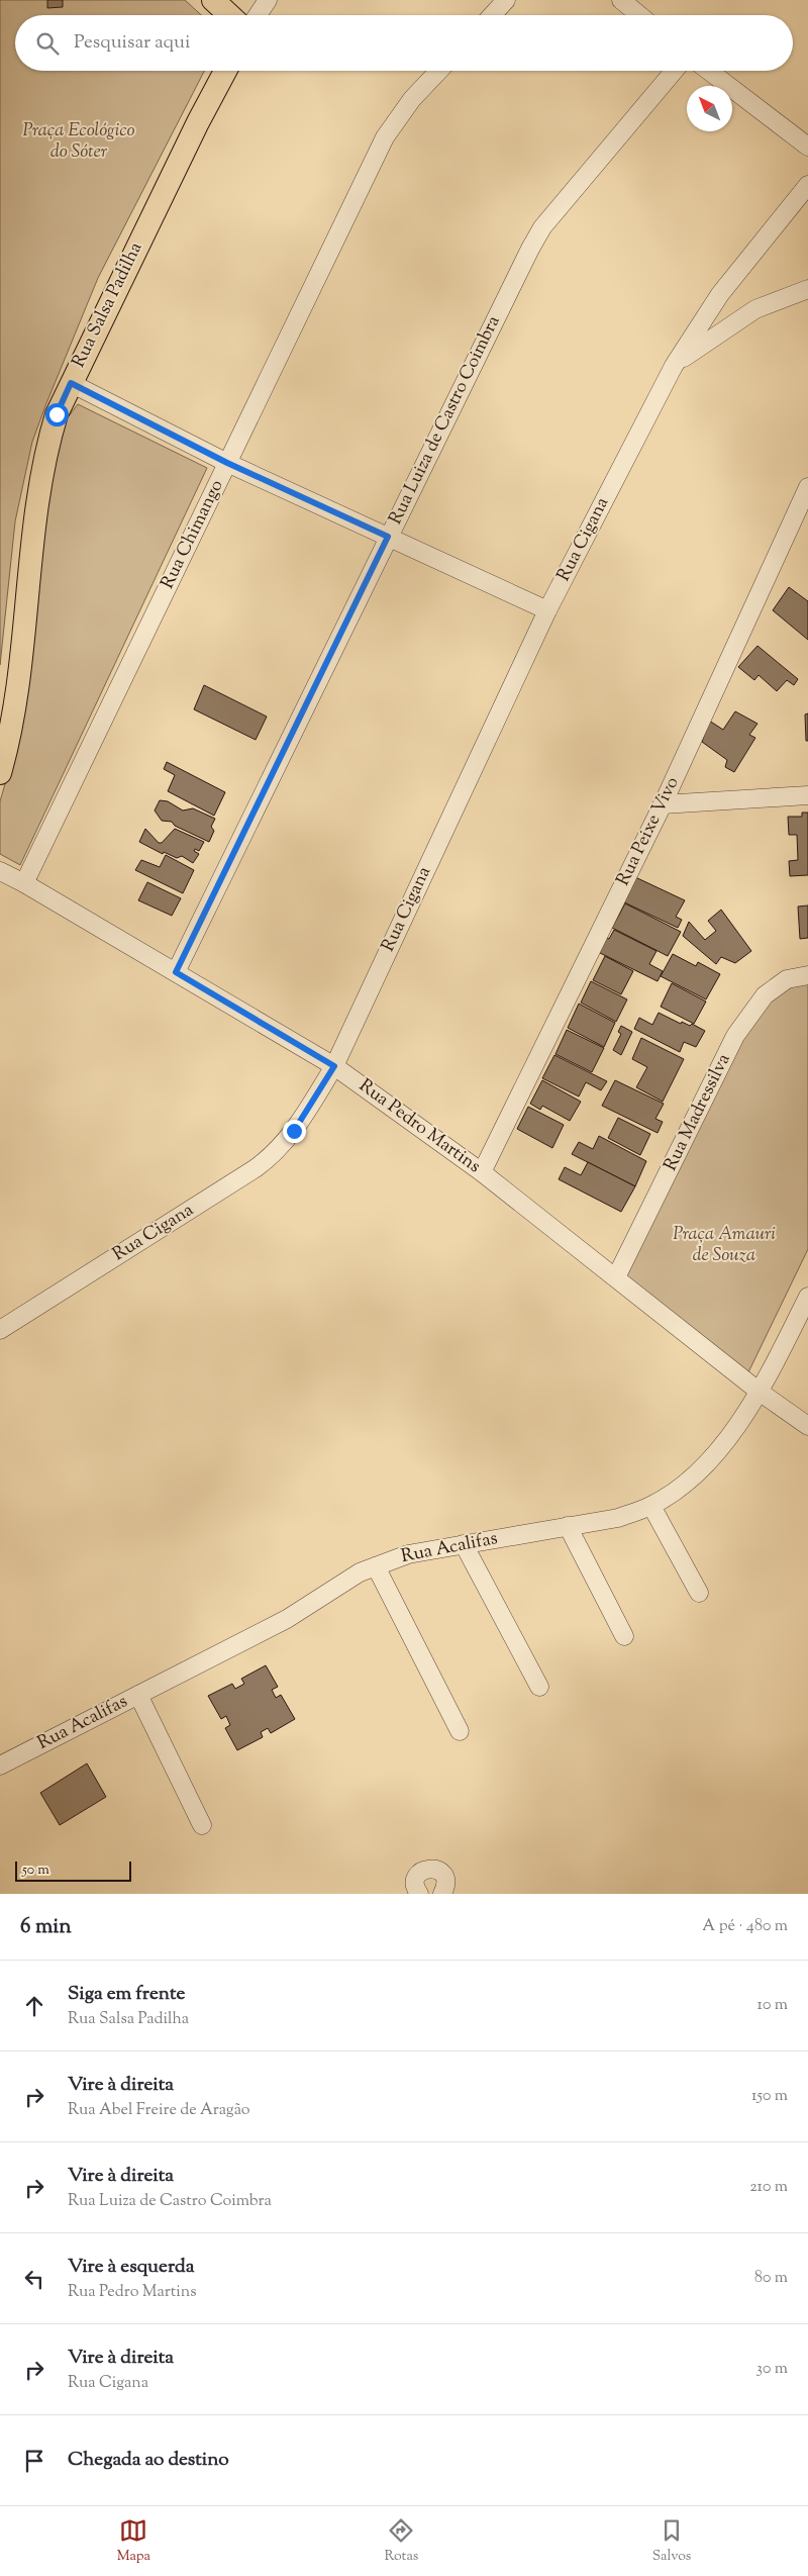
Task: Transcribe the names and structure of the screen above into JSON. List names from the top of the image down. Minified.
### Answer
{"streets":{"main road":["Rua Salsa Padilha"],"street":["Rua Luiza de Castro Coimbra","Rua Chimango","Rua Cigana","Rua Peixe Vivo","Rua Madressilva","Rua Pedro Martins","Rua Acalifas"]},"crossings":[["Rua Luiza de Castro Coimbra","Rua Pedro Martins"],["Rua Chimango","Rua Pedro Martins"],["Rua Cigana","Rua Pedro Martins"],["Rua Peixe Vivo","Rua Pedro Martins"],["Rua Madressilva","Rua Pedro Martins"],["Rua Pedro Martins","Rua Acalifas"]],"parks":["Praça Ecológico do Sóter","Praça Amauri de Souza"],"scale_bar":"50 m","north":"top left","page":{"search":"Pesquisar aqui","scale":"50 m","heading":["6 min","A pé · 480 m"],"list":[["Siga em frente","Rua Salsa Padilha","10 m"],["Vire à direita","Rua Abel Freire de Aragão","150 m"],["Vire à direita","Rua Luiza de Castro Coimbra","210 m"],["Vire à esquerda","Rua Pedro Martins","80 m"],["Vire à direita","Rua Cigana","30 m"],"Chegada ao destino"],"nav":["Mapa","Rotas","Salvos"]}}
